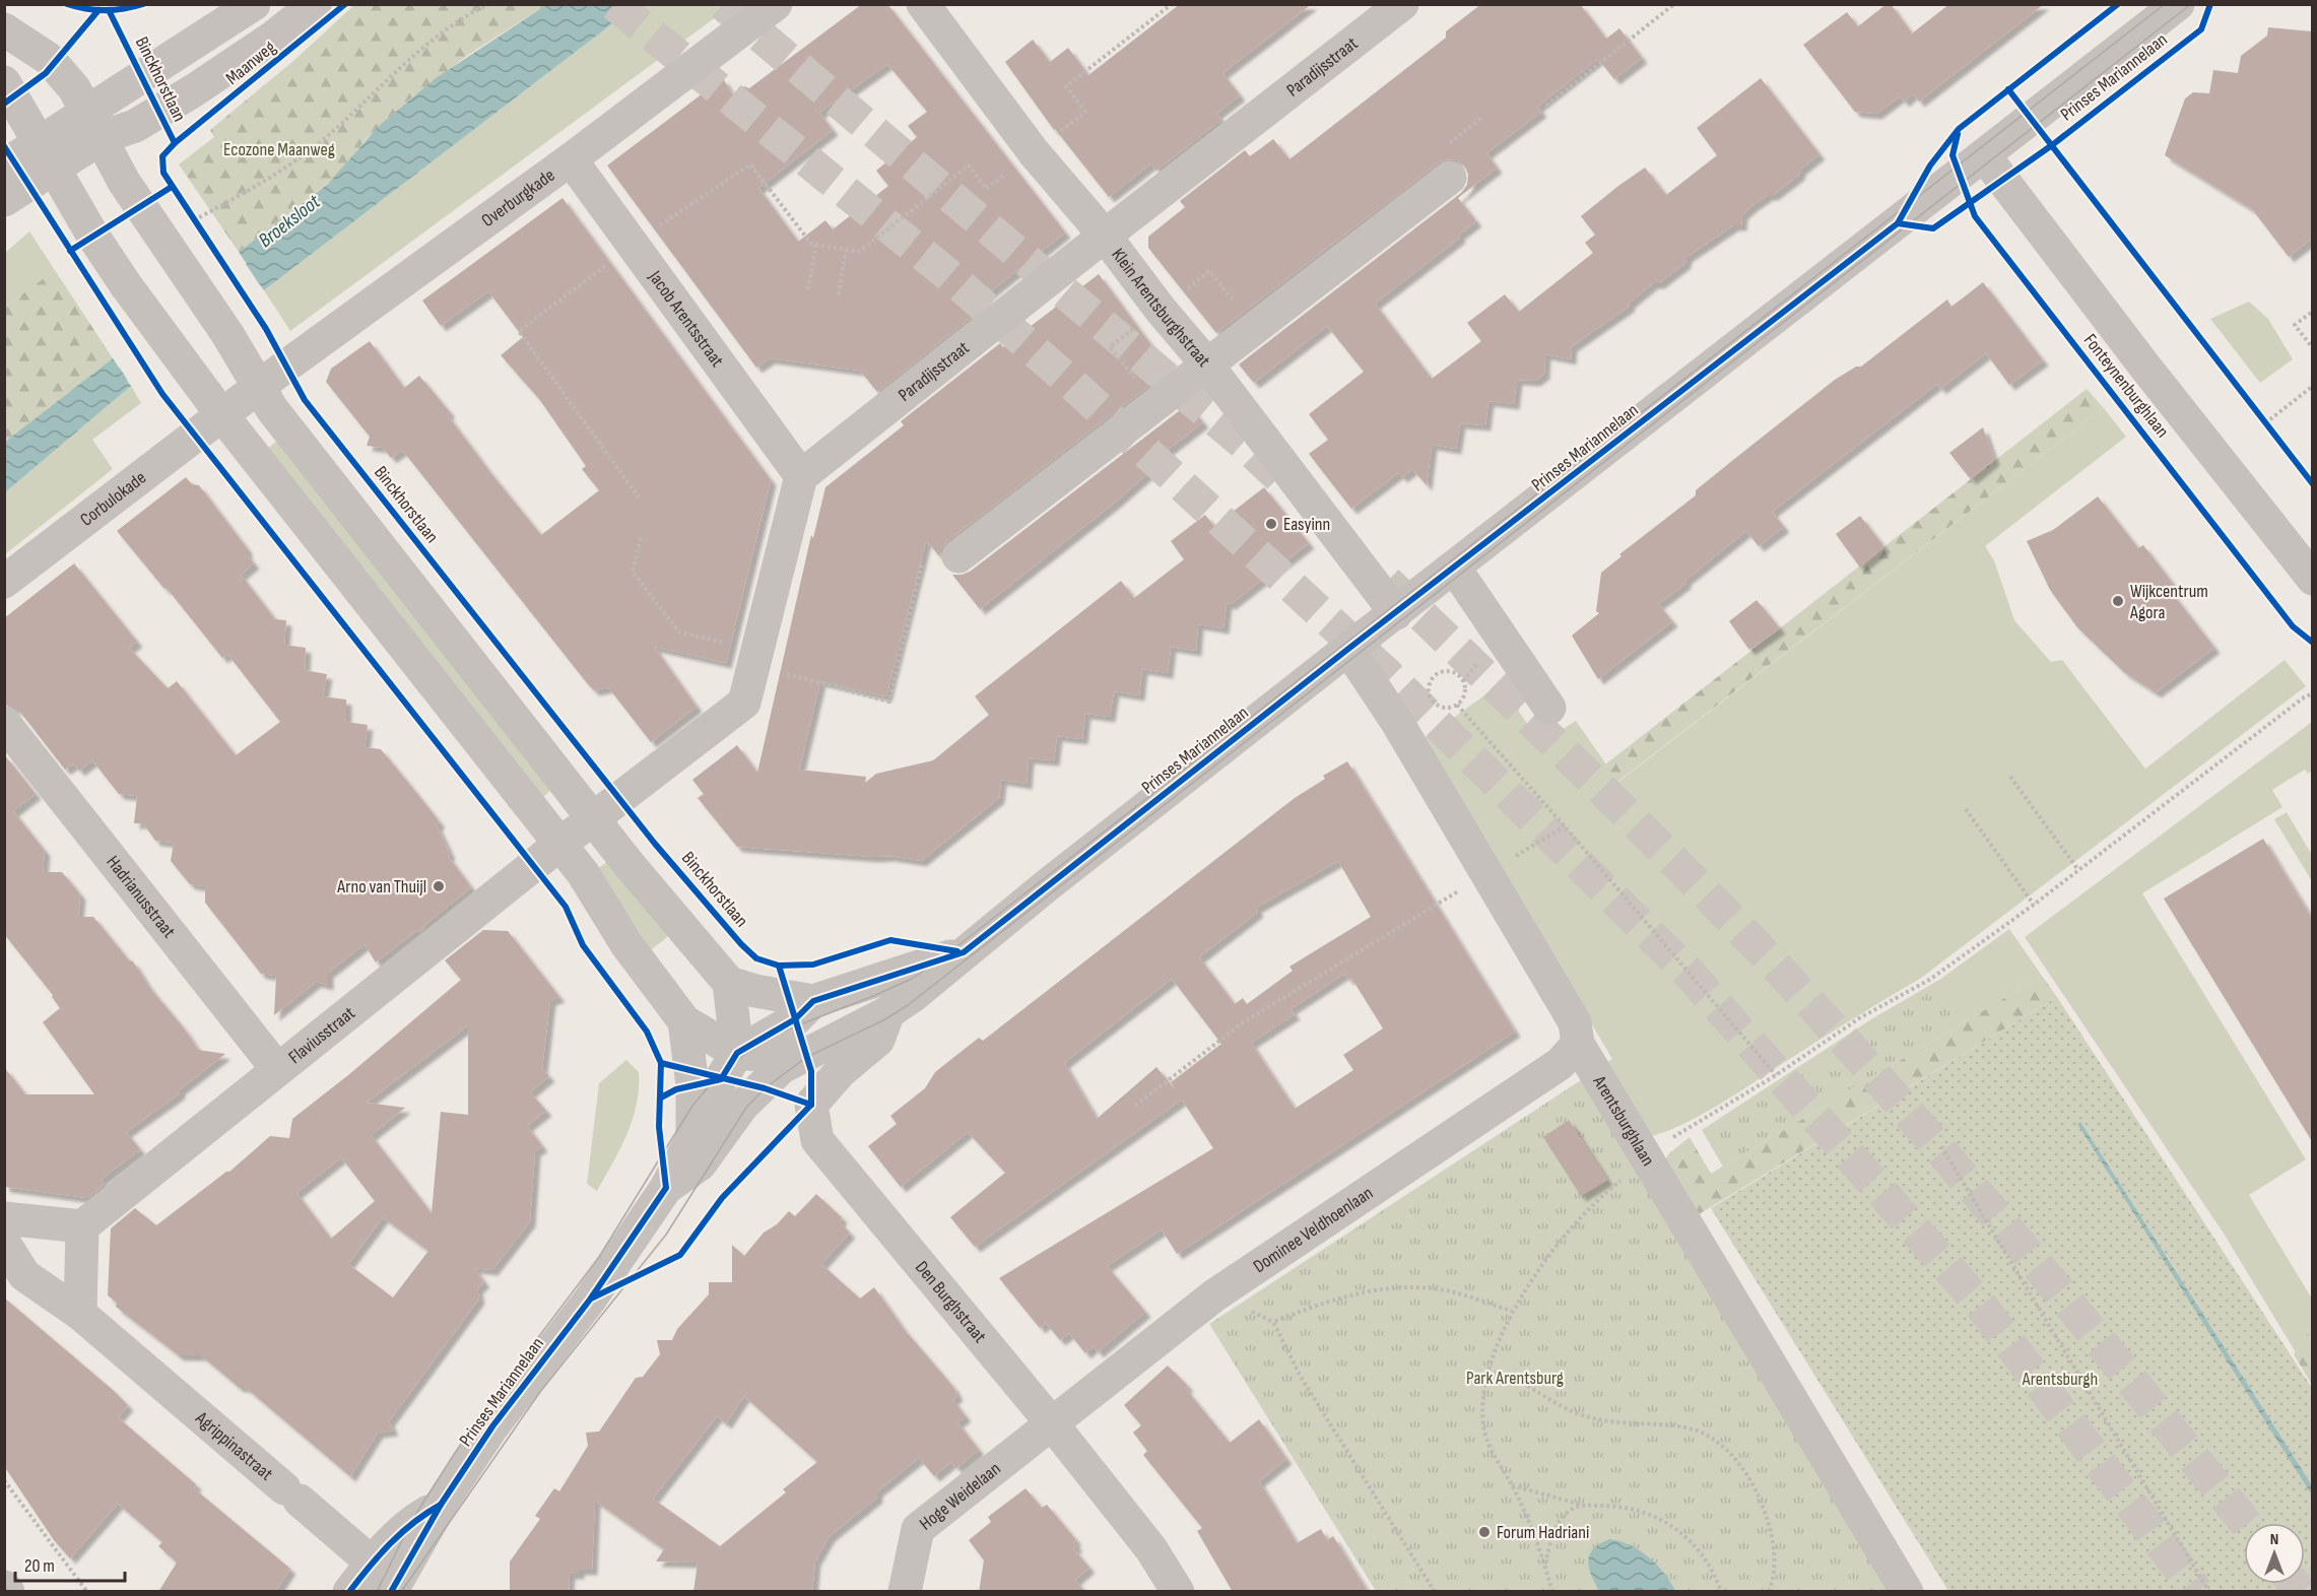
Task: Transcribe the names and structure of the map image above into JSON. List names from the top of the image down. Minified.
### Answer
{"streets":{"street":["Maanweg","Paradijsstraat","Prinses Mariannelaan","Overburgkade","Klein Arentsburghstraat","Jacob Arentsstraat","Fonteynenburghlaan","Corbulokade","Hadrianusstraat","Flaviusstraat","Arentsburghlaan","Dominee Veldhoenlaan","Den Burghstraat","Agrippinastraat","Hoge Weidelaan"],"cycle path":["Binckhorstlaan"]},"crossings":[["Paradijsstraat","Klein Arentsburghstraat"],["Paradijsstraat","Jacob Arentsstraat"],["Prinses Mariannelaan","Klein Arentsburghstraat"],["Prinses Mariannelaan","Fonteynenburghlaan"],["Prinses Mariannelaan","Arentsburghlaan"],["Prinses Mariannelaan","Den Burghstraat"],["Prinses Mariannelaan","Agrippinastraat"],["Overburgkade","Jacob Arentsstraat"],["Hadrianusstraat","Flaviusstraat"],["Arentsburghlaan","Dominee Veldhoenlaan"],["Dominee Veldhoenlaan","Den Burghstraat"],["Dominee Veldhoenlaan","Hoge Weidelaan"],["Den Burghstraat","Hoge Weidelaan"]],"water":["Broeksloot"],"parks":["Ecozone Maanweg","Park Arentsburg","Arentsburgh"],"places":["Easyinn","Wijkcentrum Agora","Arno van Thuijl","Forum Hadriani"],"scale_bar":"20 m","north":"top"}
